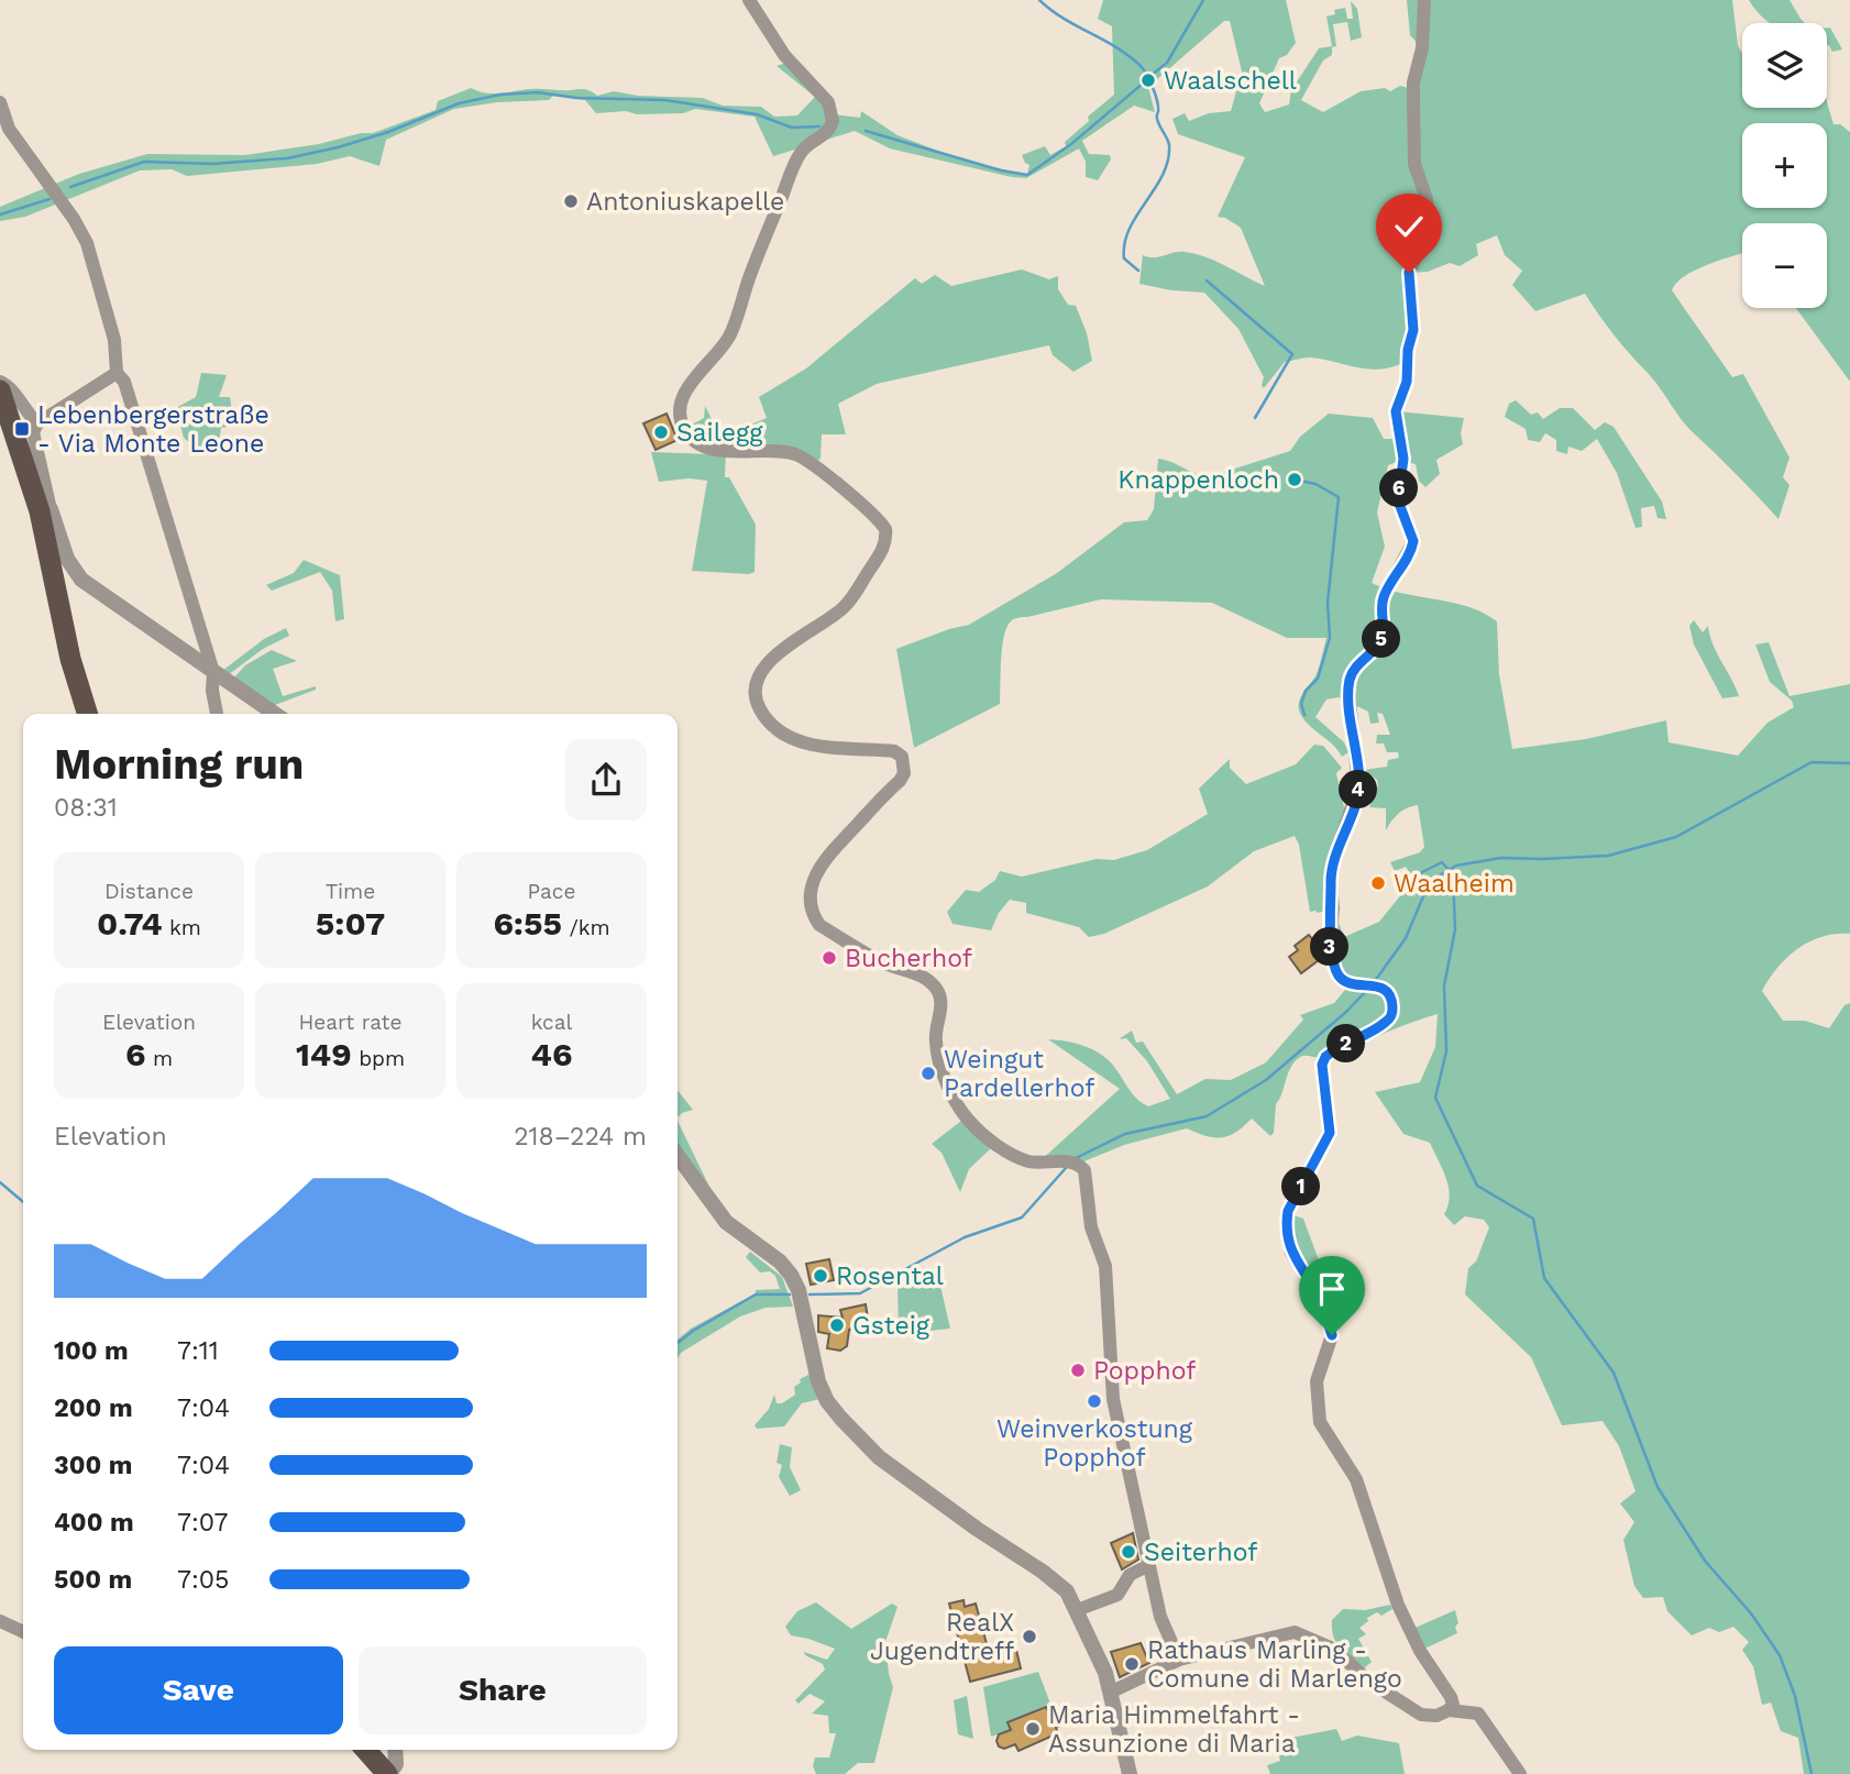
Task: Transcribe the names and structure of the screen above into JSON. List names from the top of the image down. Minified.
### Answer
{"places":{"other":["Waalschell","Antoniuskapelle","Sailegg","Knappenloch","Waalheim","Bucherhof","Weingut Pardellerhof","Rosental","Gsteig","Popphof","Weinverkostung Popphof","Seiterhof","RealX Jugendtreff","Rathaus Marling - Comune di Marlengo","Maria Himmelfahrt - Assunzione di Maria"],"transit":["Lebenbergerstraße - Via Monte Leone"]},"page":{"map_buttons":["+","−"],"pins":["6","5","4","3","2","1"],"heading":["Morning run","08:31"],"stats":[["Distance","0.74 km"],["Time","5:07"],["Pace","6:55 /km"],["Elevation","6 m"],["Heart rate","149 bpm"],["kcal","46"]],"chart":["Elevation","218–224 m"],"list":[{"name":"100 m","note":"7:11"},{"name":"200 m","note":"7:04"},{"name":"300 m","note":"7:04"},{"name":"400 m","note":"7:07"},{"name":"500 m","note":"7:05"}],"buttons":["Save","Share"]}}
